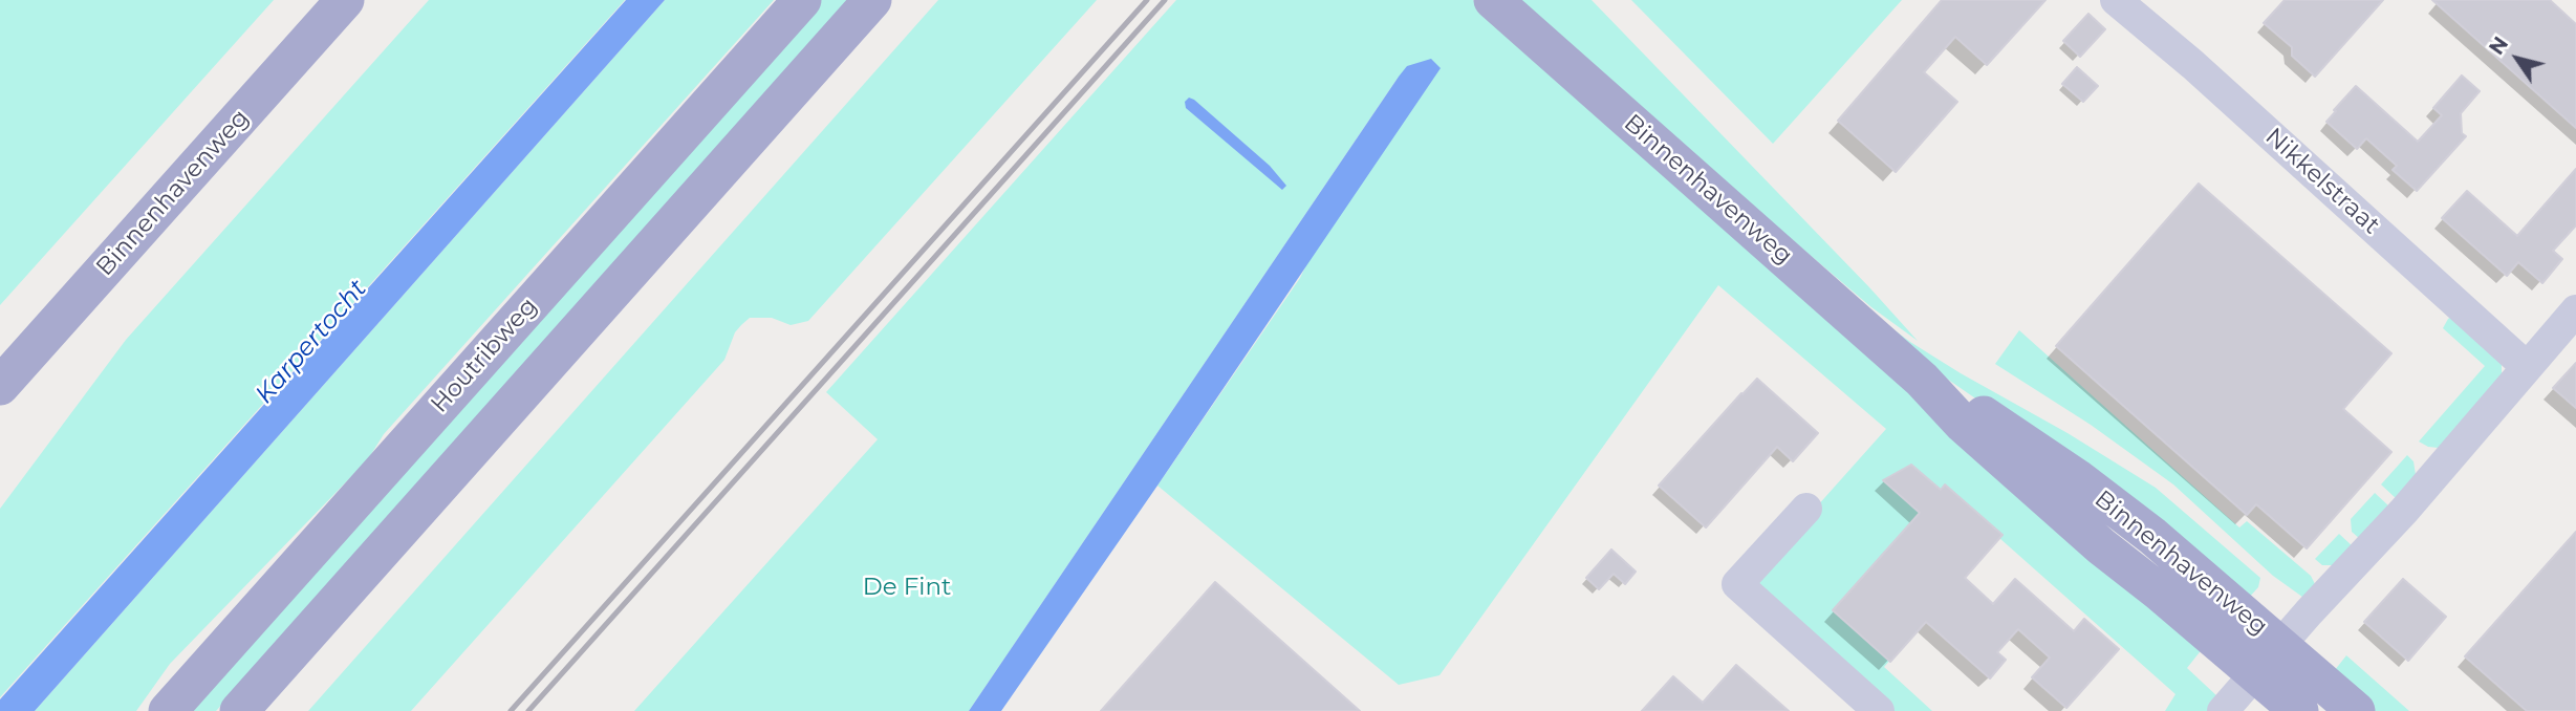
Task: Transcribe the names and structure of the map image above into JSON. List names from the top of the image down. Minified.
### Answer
{"streets":{"main road":["Binnenhavenweg","Houtribweg"],"street":["Nikkelstraat"]},"water":["Karpertocht"],"parks":["De Fint"],"north":"top left"}
